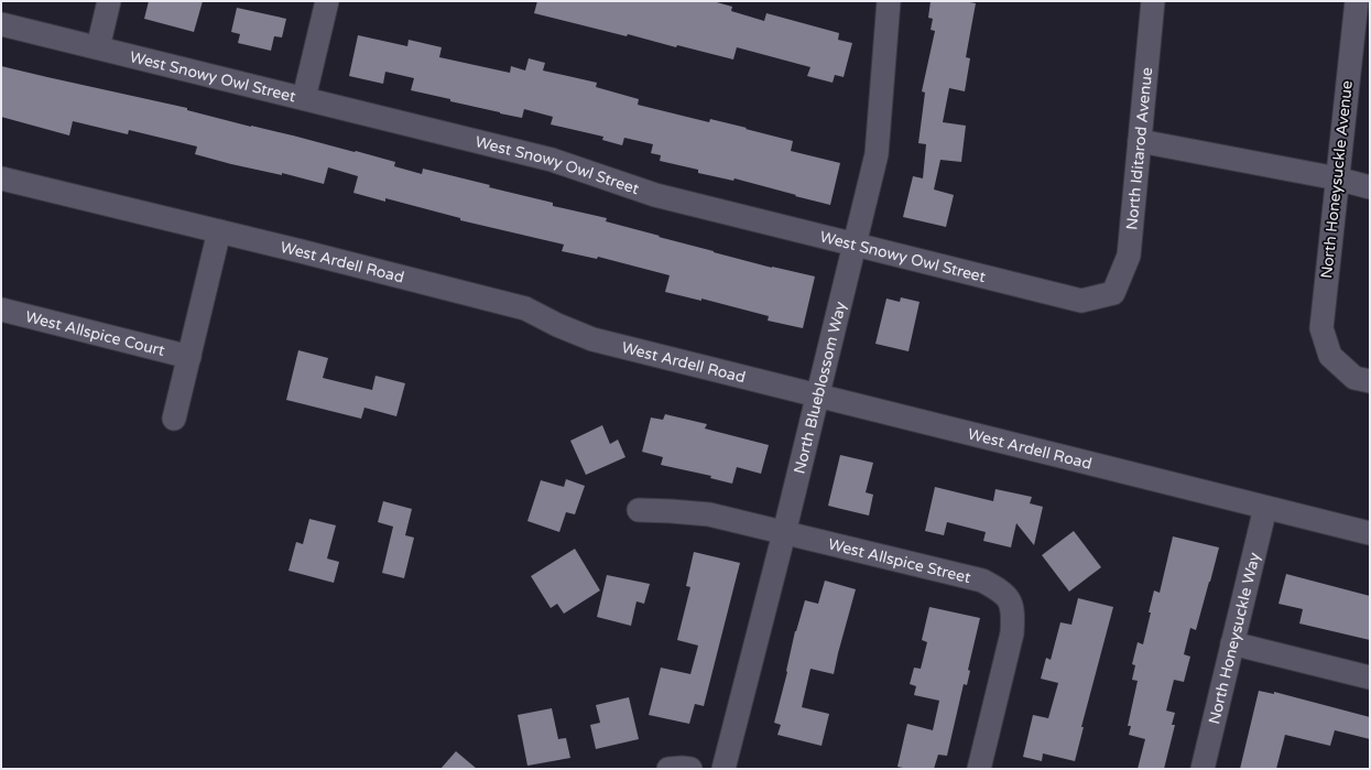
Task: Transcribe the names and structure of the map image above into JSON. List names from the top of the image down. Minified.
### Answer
{"streets":{"street":["West Snowy Owl Street","North Iditarod Avenue","North Honeysuckle Avenue","West Ardell Road","West Allspice Court","North Blueblossom Way","West Allspice Street","North Honeysuckle Way"]},"crossings":[["West Snowy Owl Street","North Iditarod Avenue"],["West Snowy Owl Street","North Blueblossom Way"],["West Ardell Road","North Blueblossom Way"],["West Ardell Road","North Honeysuckle Way"],["North Blueblossom Way","West Allspice Street"]]}
